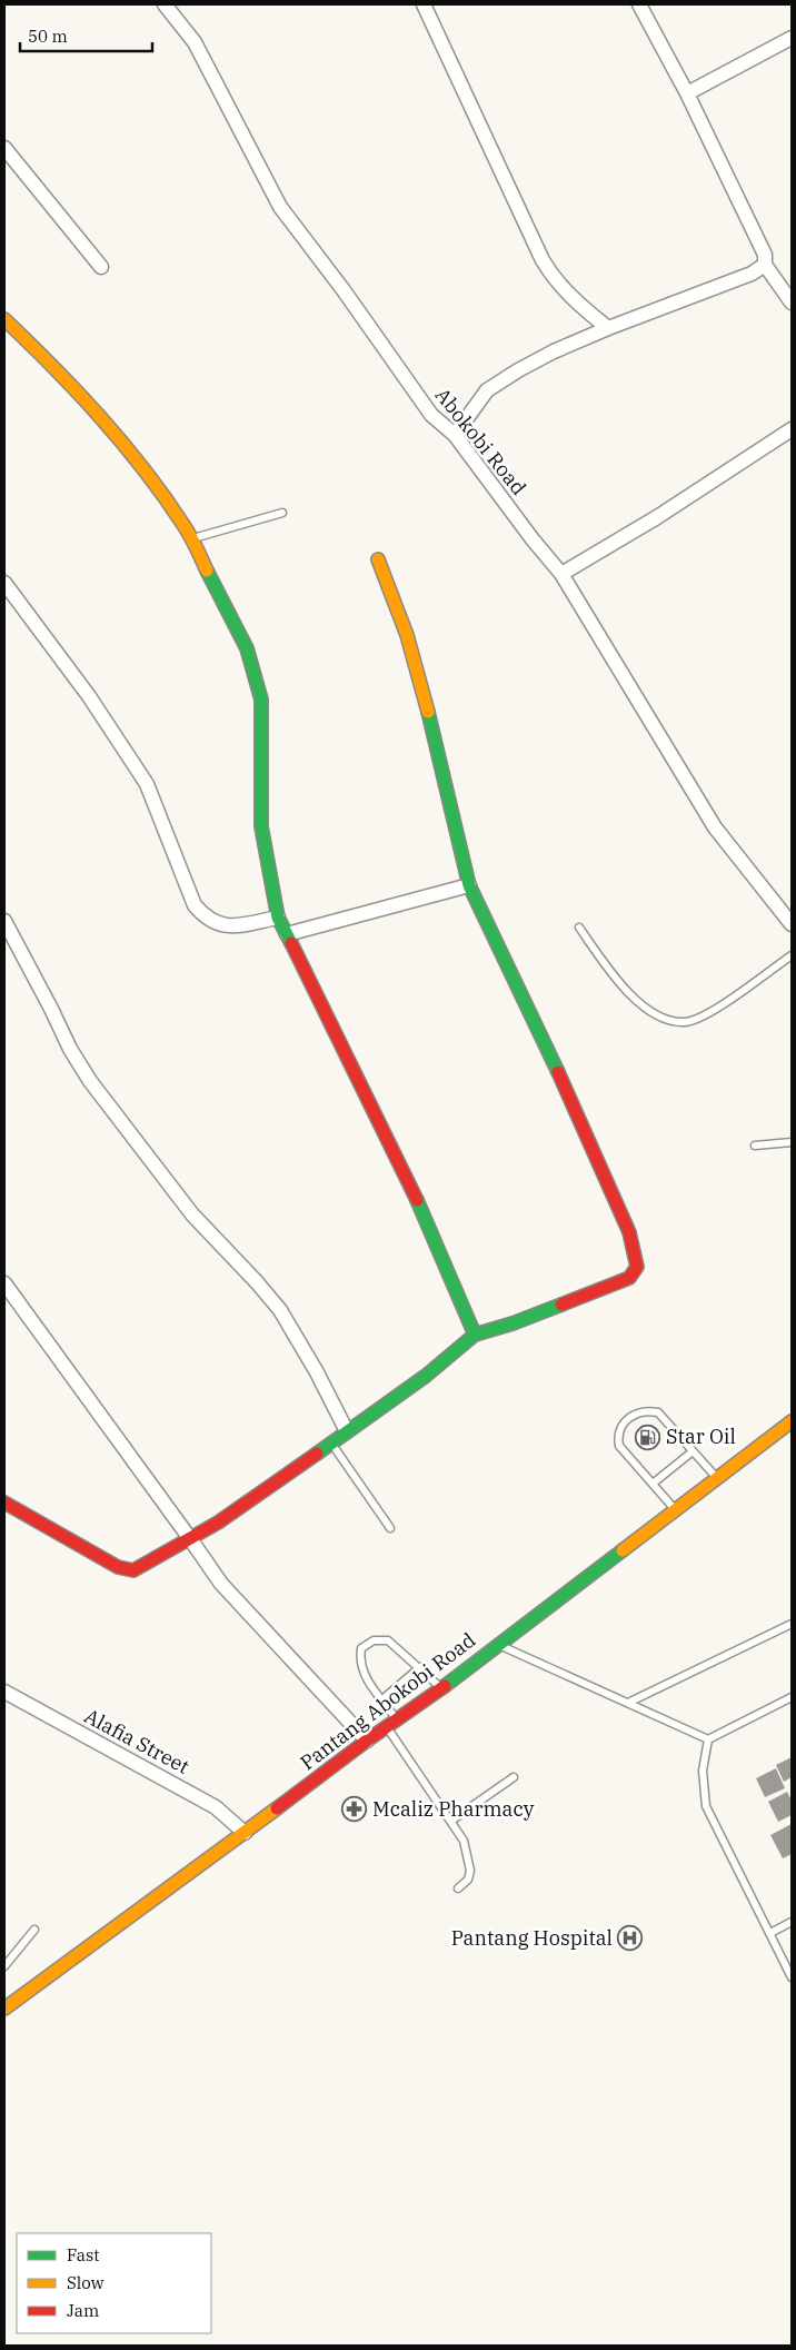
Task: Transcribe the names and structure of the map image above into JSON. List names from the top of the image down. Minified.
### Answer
{"streets":{"street":["Abokobi Road","Pantang Abokobi Road","Alafia Street"]},"crossings":[["Pantang Abokobi Road","Alafia Street"]],"places":{"fuel station":["Star Oil"],"pharmacy":["Mcaliz Pharmacy"],"hospital":["Pantang Hospital"]},"legend":["Fast","Slow","Jam"],"scale_bar":"50 m"}
